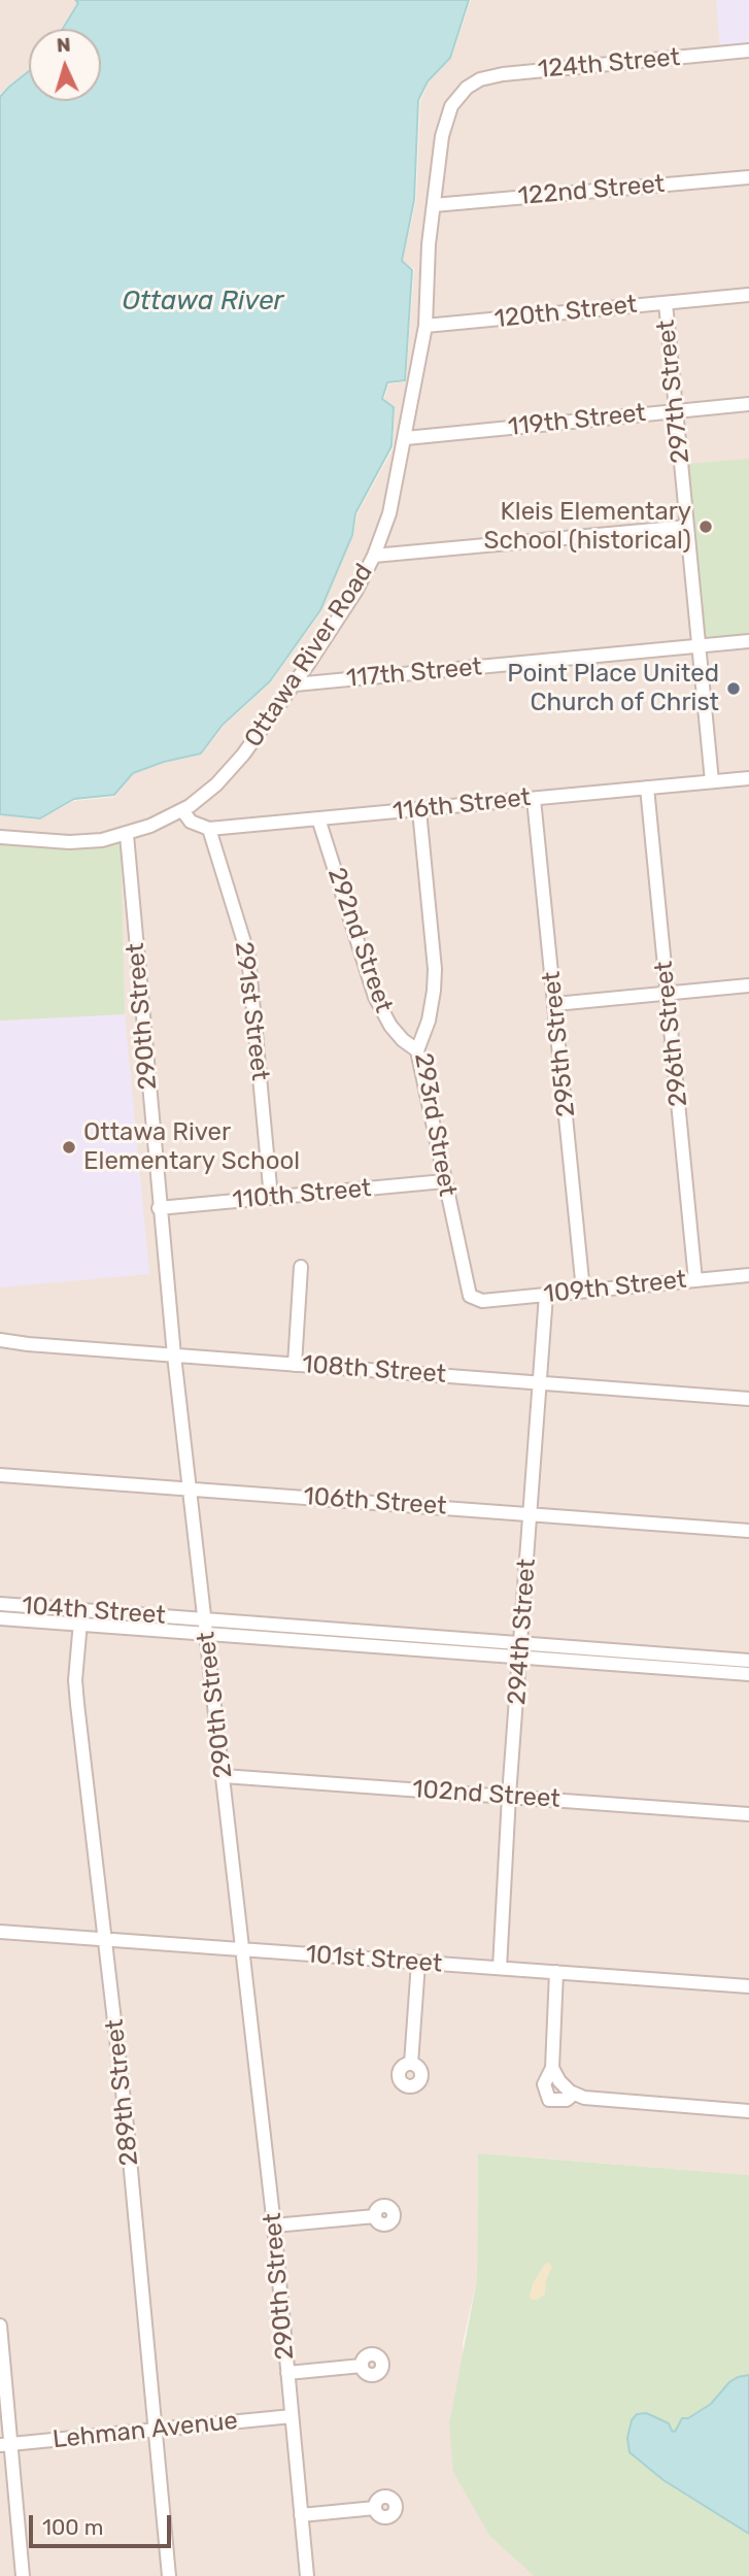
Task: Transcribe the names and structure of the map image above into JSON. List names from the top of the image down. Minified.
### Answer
{"streets":{"street":["124th Street","122nd Street","120th Street","297th Street","119th Street","Ottawa River Road","117th Street","116th Street","292nd Street","291st Street","290th Street","296th Street","295th Street","293rd Street","110th Street","109th Street","108th Street","106th Street","104th Street","294th Street","102nd Street","101st Street","289th Street","Lehman Avenue"]},"crossings":[["124th Street","Ottawa River Road"],["122nd Street","Ottawa River Road"],["120th Street","297th Street"],["120th Street","Ottawa River Road"],["297th Street","119th Street"],["297th Street","117th Street"],["297th Street","116th Street"],["119th Street","Ottawa River Road"],["Ottawa River Road","117th Street"],["Ottawa River Road","290th Street"],["116th Street","292nd Street"],["116th Street","291st Street"],["116th Street","296th Street"],["116th Street","295th Street"],["116th Street","293rd Street"],["292nd Street","293rd Street"],["291st Street","110th Street"],["290th Street","110th Street"],["290th Street","108th Street"],["290th Street","106th Street"],["290th Street","104th Street"],["290th Street","102nd Street"],["290th Street","101st Street"],["290th Street","Lehman Avenue"],["296th Street","109th Street"],["295th Street","109th Street"],["293rd Street","110th Street"],["293rd Street","109th Street"],["109th Street","294th Street"],["108th Street","294th Street"],["106th Street","294th Street"],["104th Street","294th Street"],["104th Street","289th Street"],["294th Street","102nd Street"],["294th Street","101st Street"],["101st Street","289th Street"],["289th Street","Lehman Avenue"]],"water":["Ottawa River"],"places":["Kleis Elementary School (historical)","Point Place United Church of Christ","Ottawa River Elementary School"],"scale_bar":"100 m","north":"top"}
